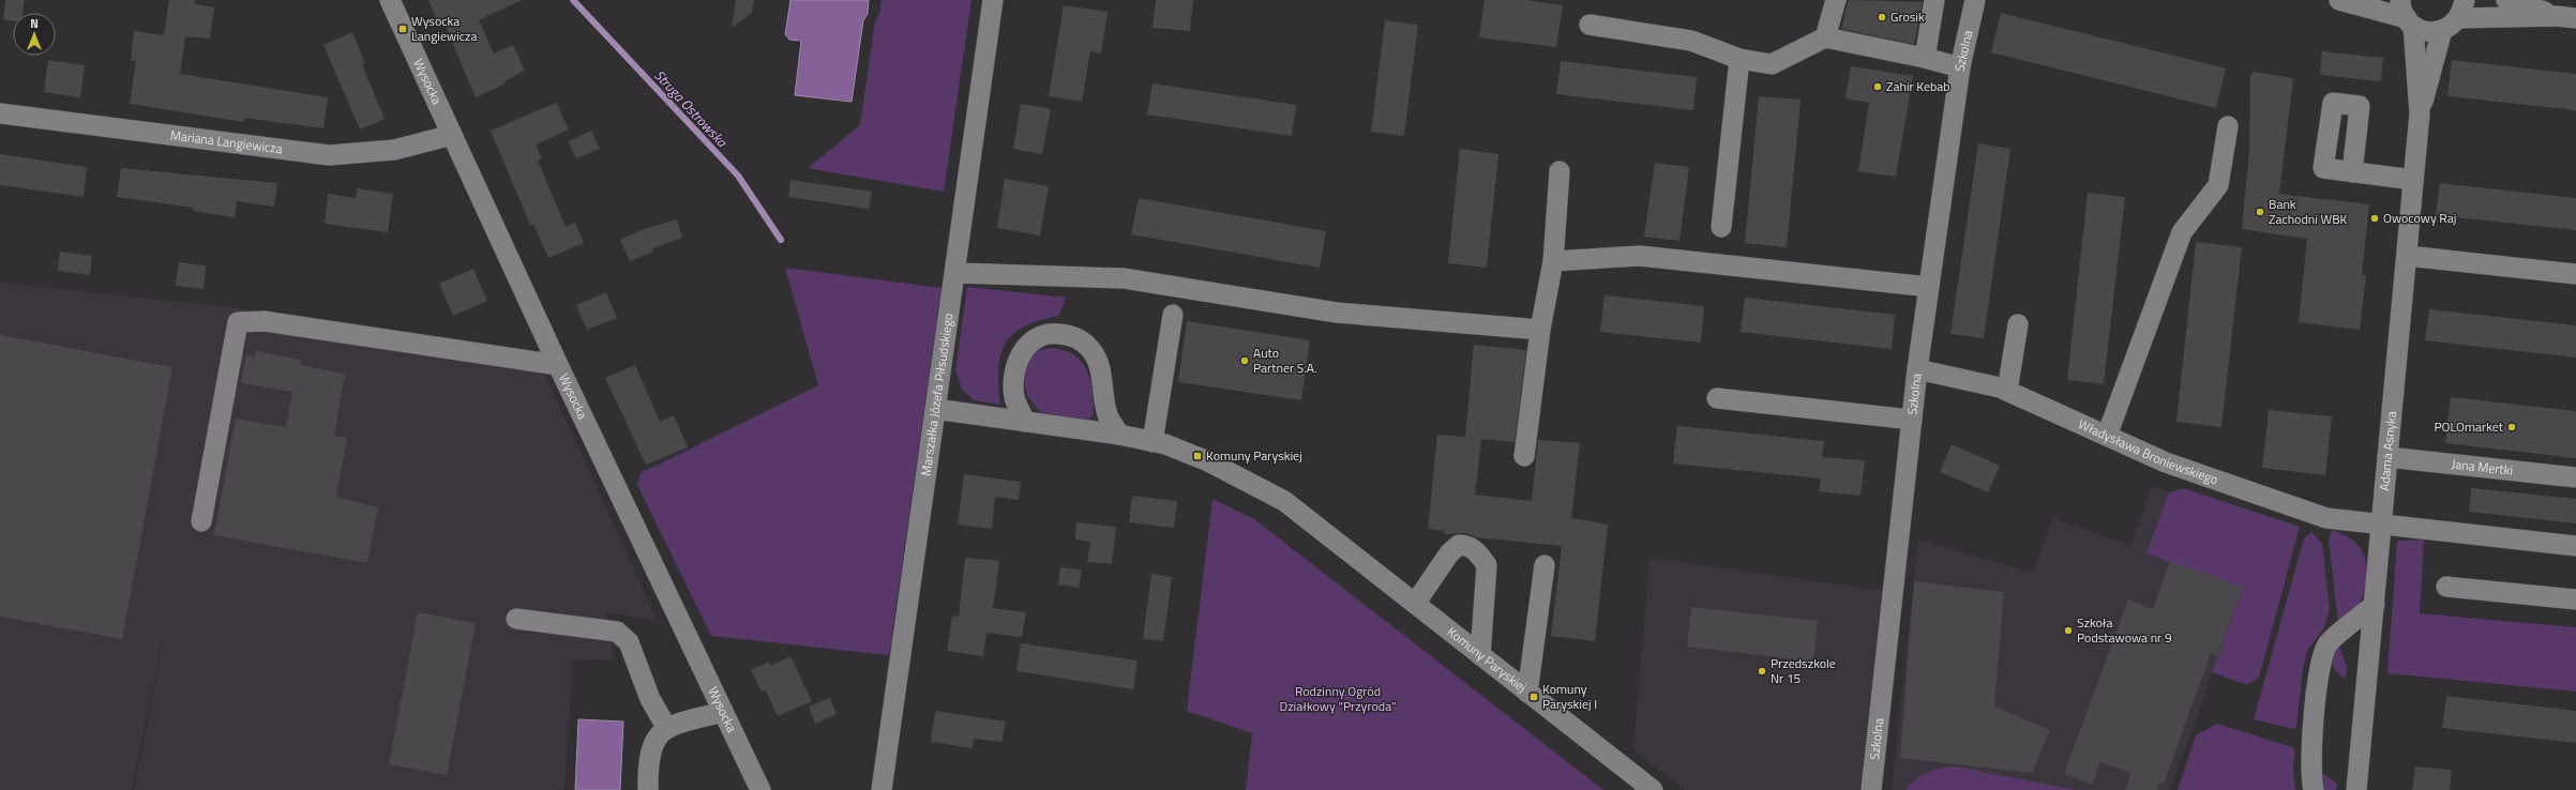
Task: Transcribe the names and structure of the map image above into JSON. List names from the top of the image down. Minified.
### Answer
{"streets":{"street":["Szkolna","Wysocka","Mariana Langiewicza","Marszałka Józefa Piłsudskiego","Władysława Broniewskiego","Adama Asnyka","Jana Mertki","Komuny Paryskiej"]},"crossings":[["Szkolna","Władysława Broniewskiego"],["Wysocka","Mariana Langiewicza"],["Marszałka Józefa Piłsudskiego","Komuny Paryskiej"],["Władysława Broniewskiego","Adama Asnyka"],["Adama Asnyka","Jana Mertki"]],"water":["Struga Ostrowska"],"parks":["Rodzinny Ogród Działkowy \"Przyroda\""],"places":{"other":["Grosik","Zahir Kebab","Bank Zachodni WBK","Owocowy Raj","Auto Partner S.A.","POLOmarket","Szkoła Podstawowa nr 9","Przedszkole Nr 15"],"transit":["Wysocka Langiewicza","Komuny Paryskiej","Komuny Paryskiej I"]},"north":"top"}
